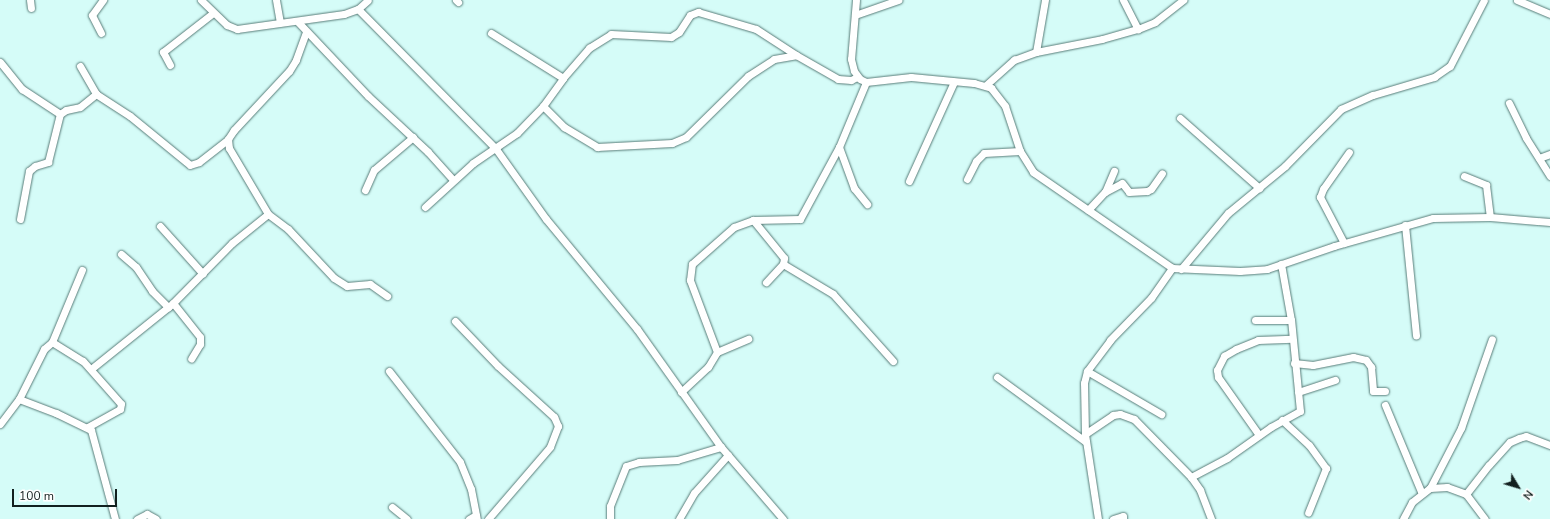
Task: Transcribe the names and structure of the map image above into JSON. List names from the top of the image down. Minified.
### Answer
{"scale_bar":"100 m","north":"bottom right"}
